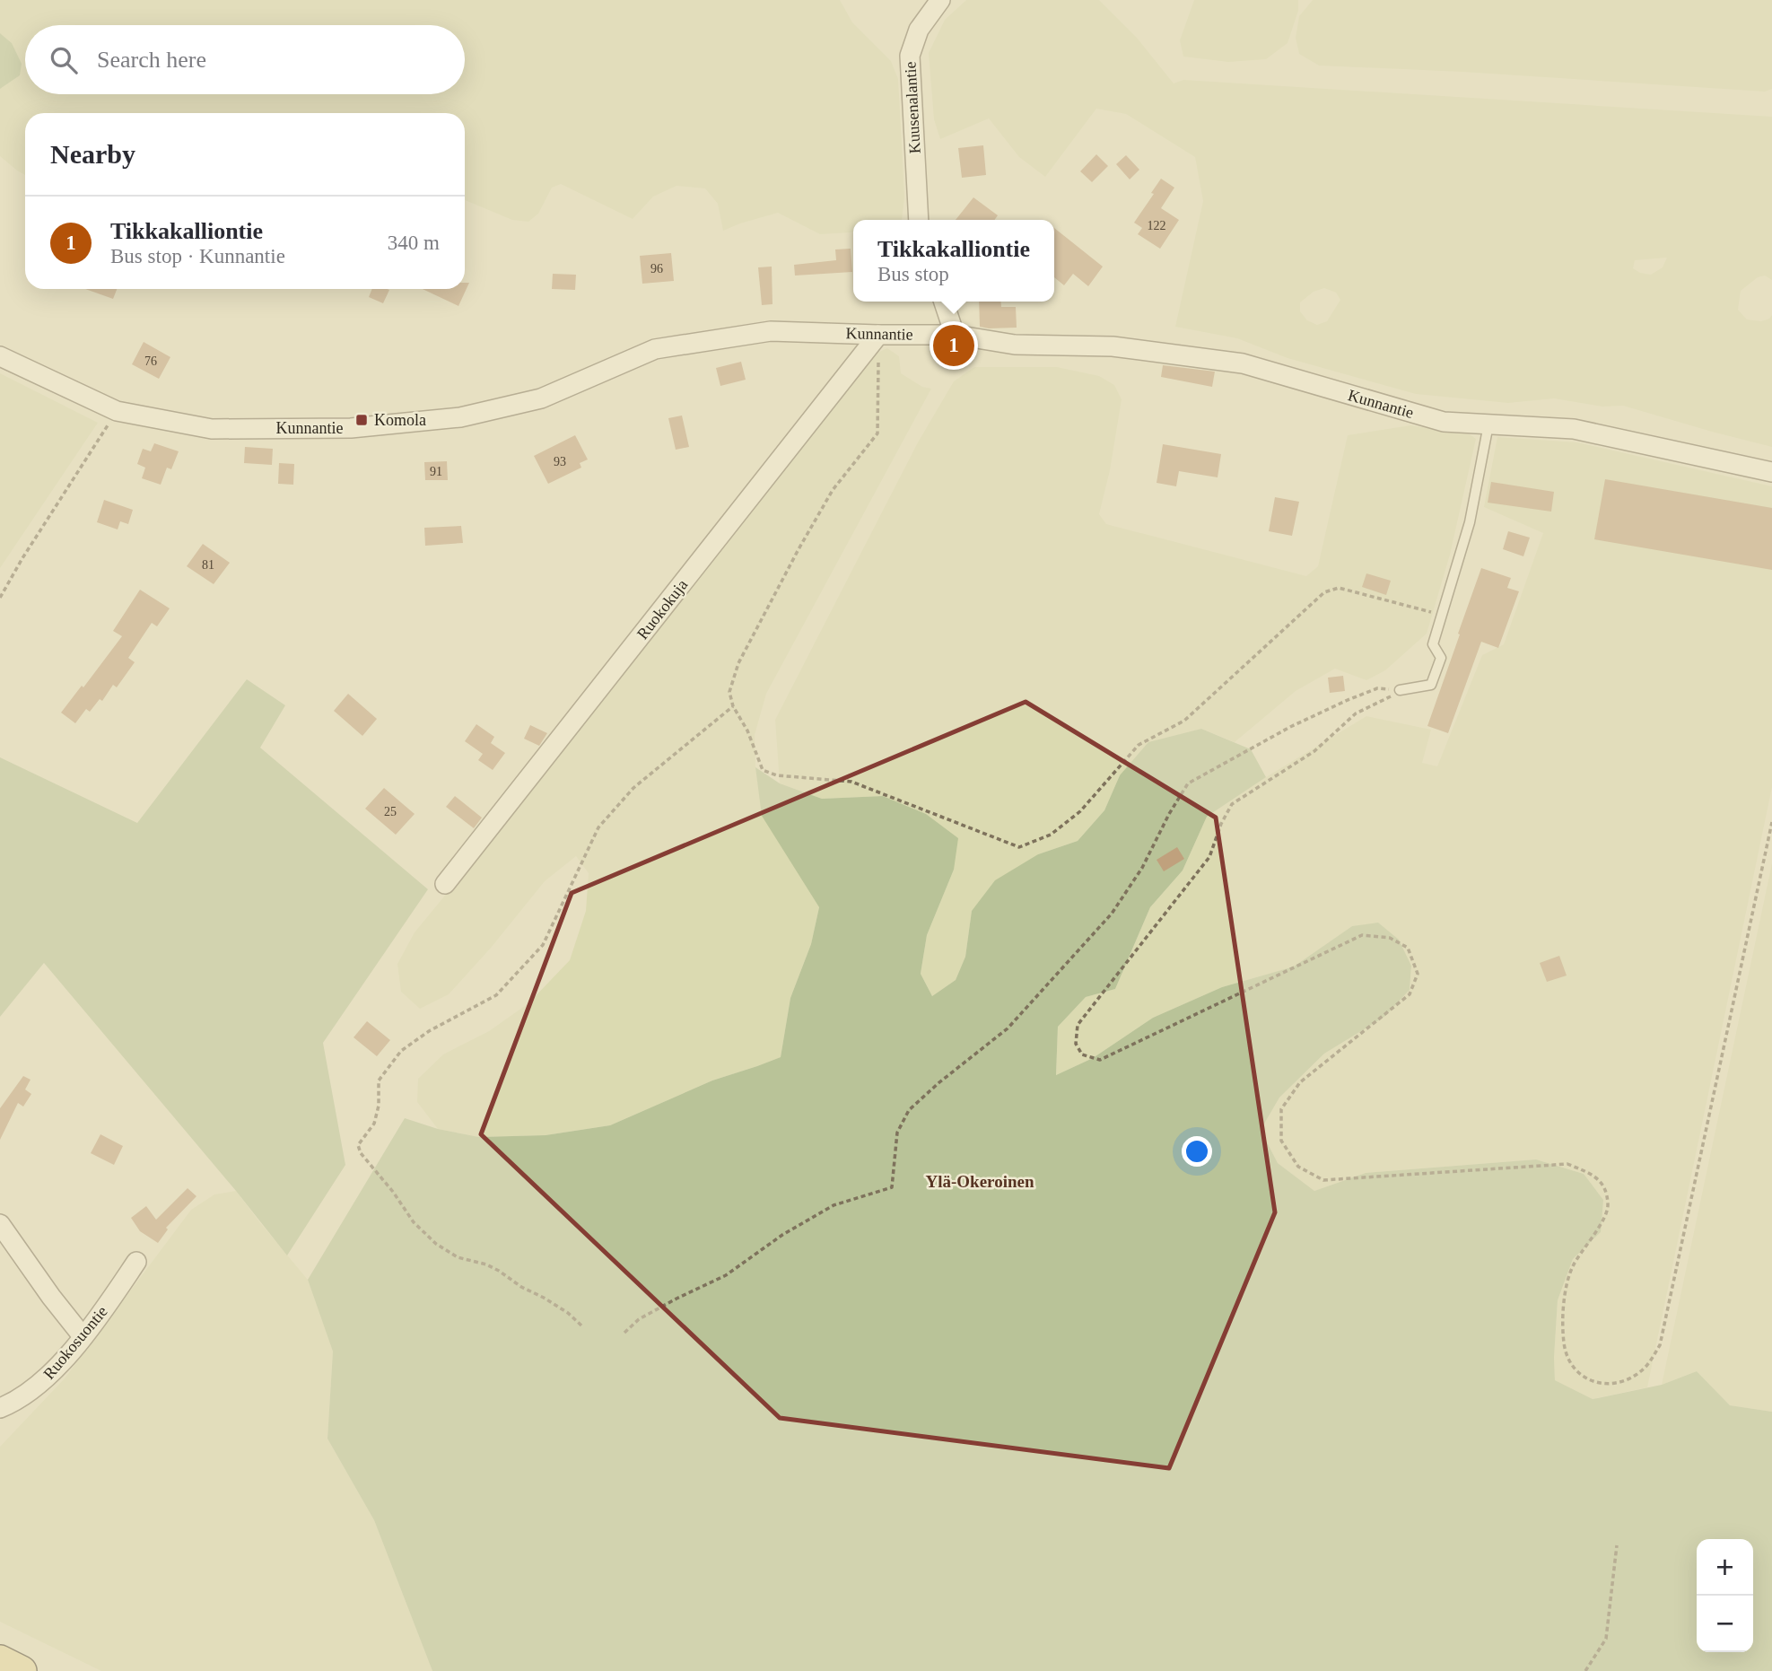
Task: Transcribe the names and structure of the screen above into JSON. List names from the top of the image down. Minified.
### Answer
{"streets":{"street":["Kuusenalantie","Kunnantie","Ruokokuja","Ruokosuontie"]},"crossings":[["Kunnantie","Ruokokuja"]],"districts":["Ylä-Okeroinen"],"places":{"transit":["Komola"]},"house_numbers":["122","96","76","93","91","81","25"],"page":{"search":"Search here","heading":"Nearby","list":[{"mark":"1","name":"Tikkakalliontie","note":"Bus stop · Kunnantie","value":"340 m"}],"popup":["Tikkakalliontie","Bus stop"],"pins":"1","map_buttons":["+","−"]}}
